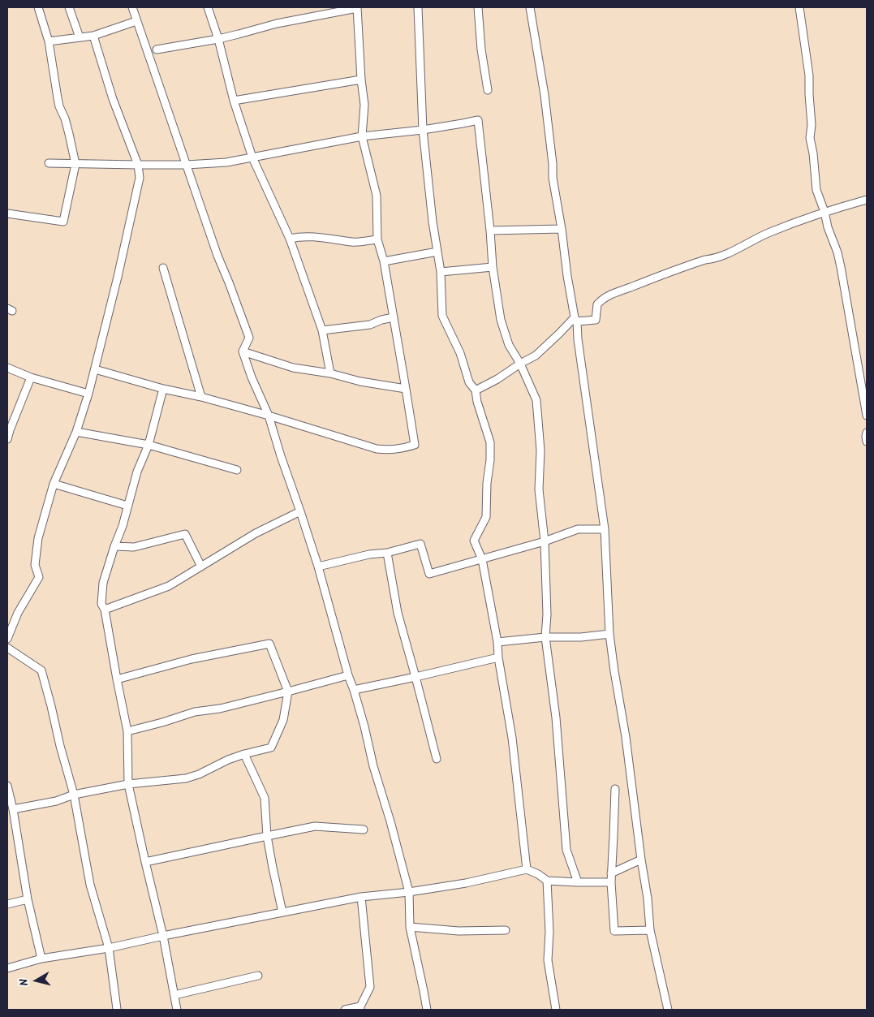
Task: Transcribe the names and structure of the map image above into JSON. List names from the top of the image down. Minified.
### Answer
{"north":"left"}
